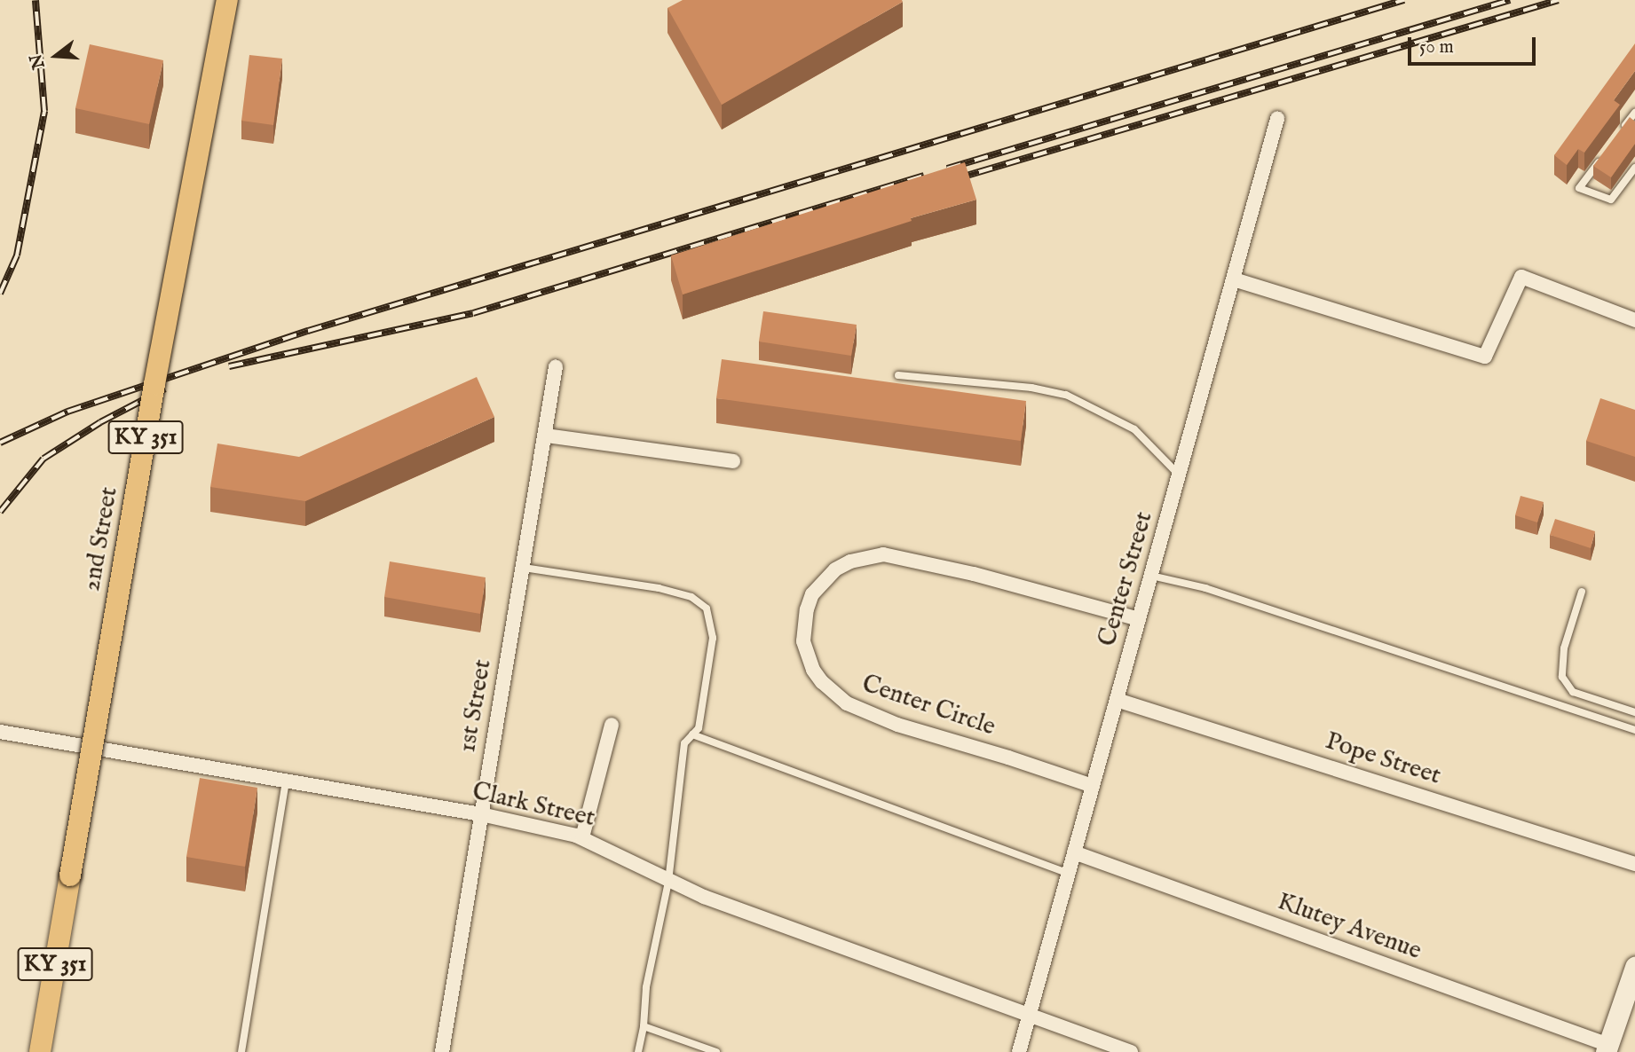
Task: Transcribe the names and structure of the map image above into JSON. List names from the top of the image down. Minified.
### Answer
{"streets":{"main road":["KY 351","2nd Street"],"street":["Center Street","1st Street","Center Circle","Pope Street","Clark Street","Klutey Avenue"]},"crossings":[["Center Street","Center Circle"],["Center Street","Pope Street"],["Center Street","Clark Street"],["Center Street","Klutey Avenue"],["1st Street","Clark Street"]],"scale_bar":"50 m","north":"left"}
